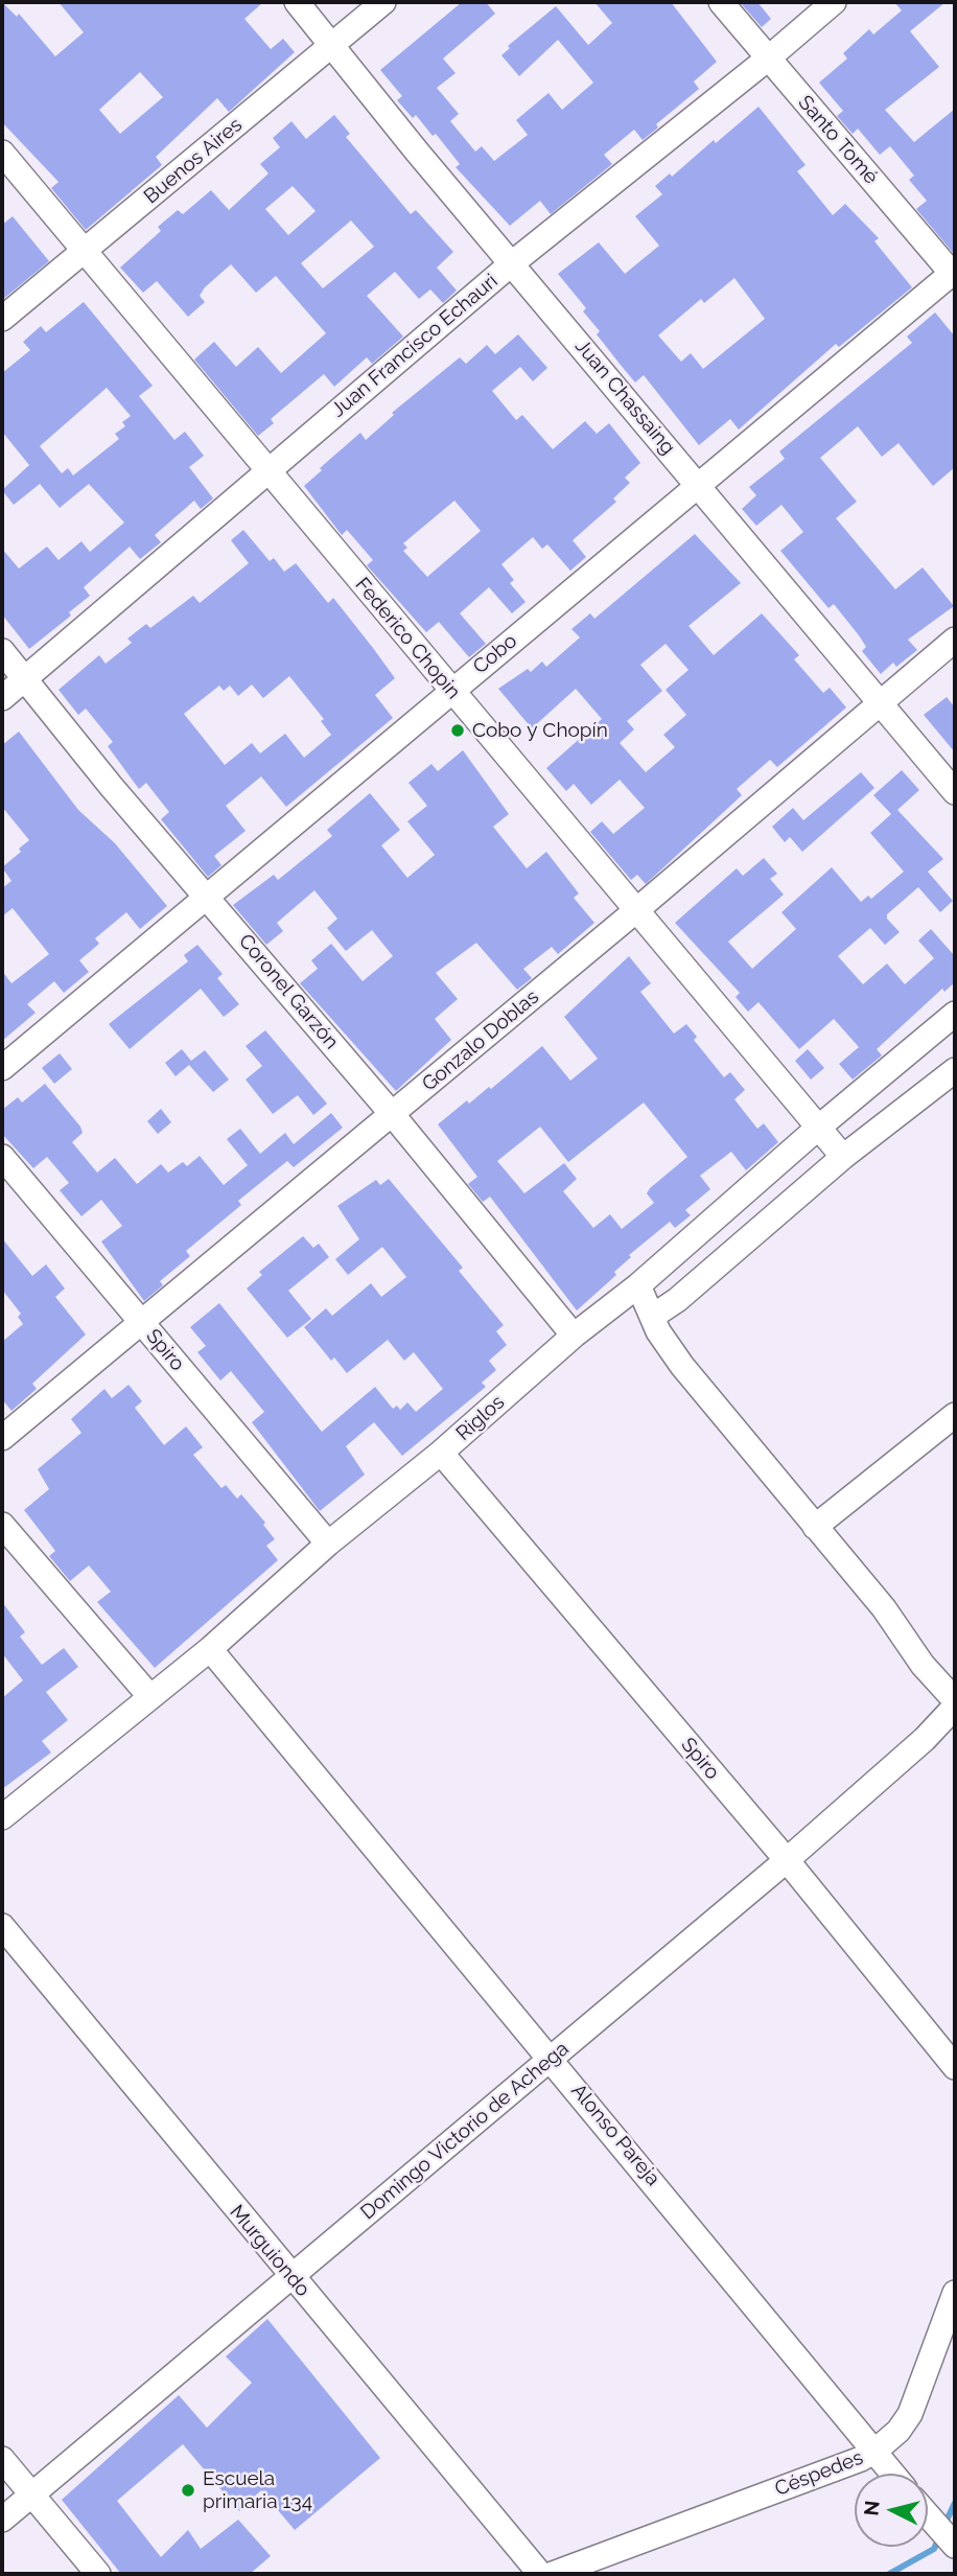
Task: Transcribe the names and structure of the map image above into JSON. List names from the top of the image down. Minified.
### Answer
{"streets":{"street":["Santo Tomé","Buenos Aires","Juan Francisco Echauri","Juan Chassaing","Federico Chopin","Cobo","Coronel Garzón","Gonzalo Doblas","Spiro","Riglos","Domingo Victorio de Achega","Alonso Pareja","Murguiondo","Céspedes"]},"crossings":[["Santo Tomé","Juan Francisco Echauri"],["Santo Tomé","Cobo"],["Buenos Aires","Juan Chassaing"],["Buenos Aires","Federico Chopin"],["Juan Francisco Echauri","Juan Chassaing"],["Juan Francisco Echauri","Federico Chopin"],["Juan Francisco Echauri","Coronel Garzón"],["Juan Chassaing","Cobo"],["Juan Chassaing","Gonzalo Doblas"],["Federico Chopin","Cobo"],["Federico Chopin","Gonzalo Doblas"],["Federico Chopin","Riglos"],["Cobo","Coronel Garzón"],["Coronel Garzón","Gonzalo Doblas"],["Coronel Garzón","Riglos"],["Gonzalo Doblas","Spiro"],["Spiro","Riglos"],["Spiro","Domingo Victorio de Achega"],["Riglos","Alonso Pareja"],["Domingo Victorio de Achega","Alonso Pareja"],["Domingo Victorio de Achega","Murguiondo"],["Alonso Pareja","Céspedes"]],"places":["Cobo y Chopín","Escuela primaria 134"],"north":"left"}
